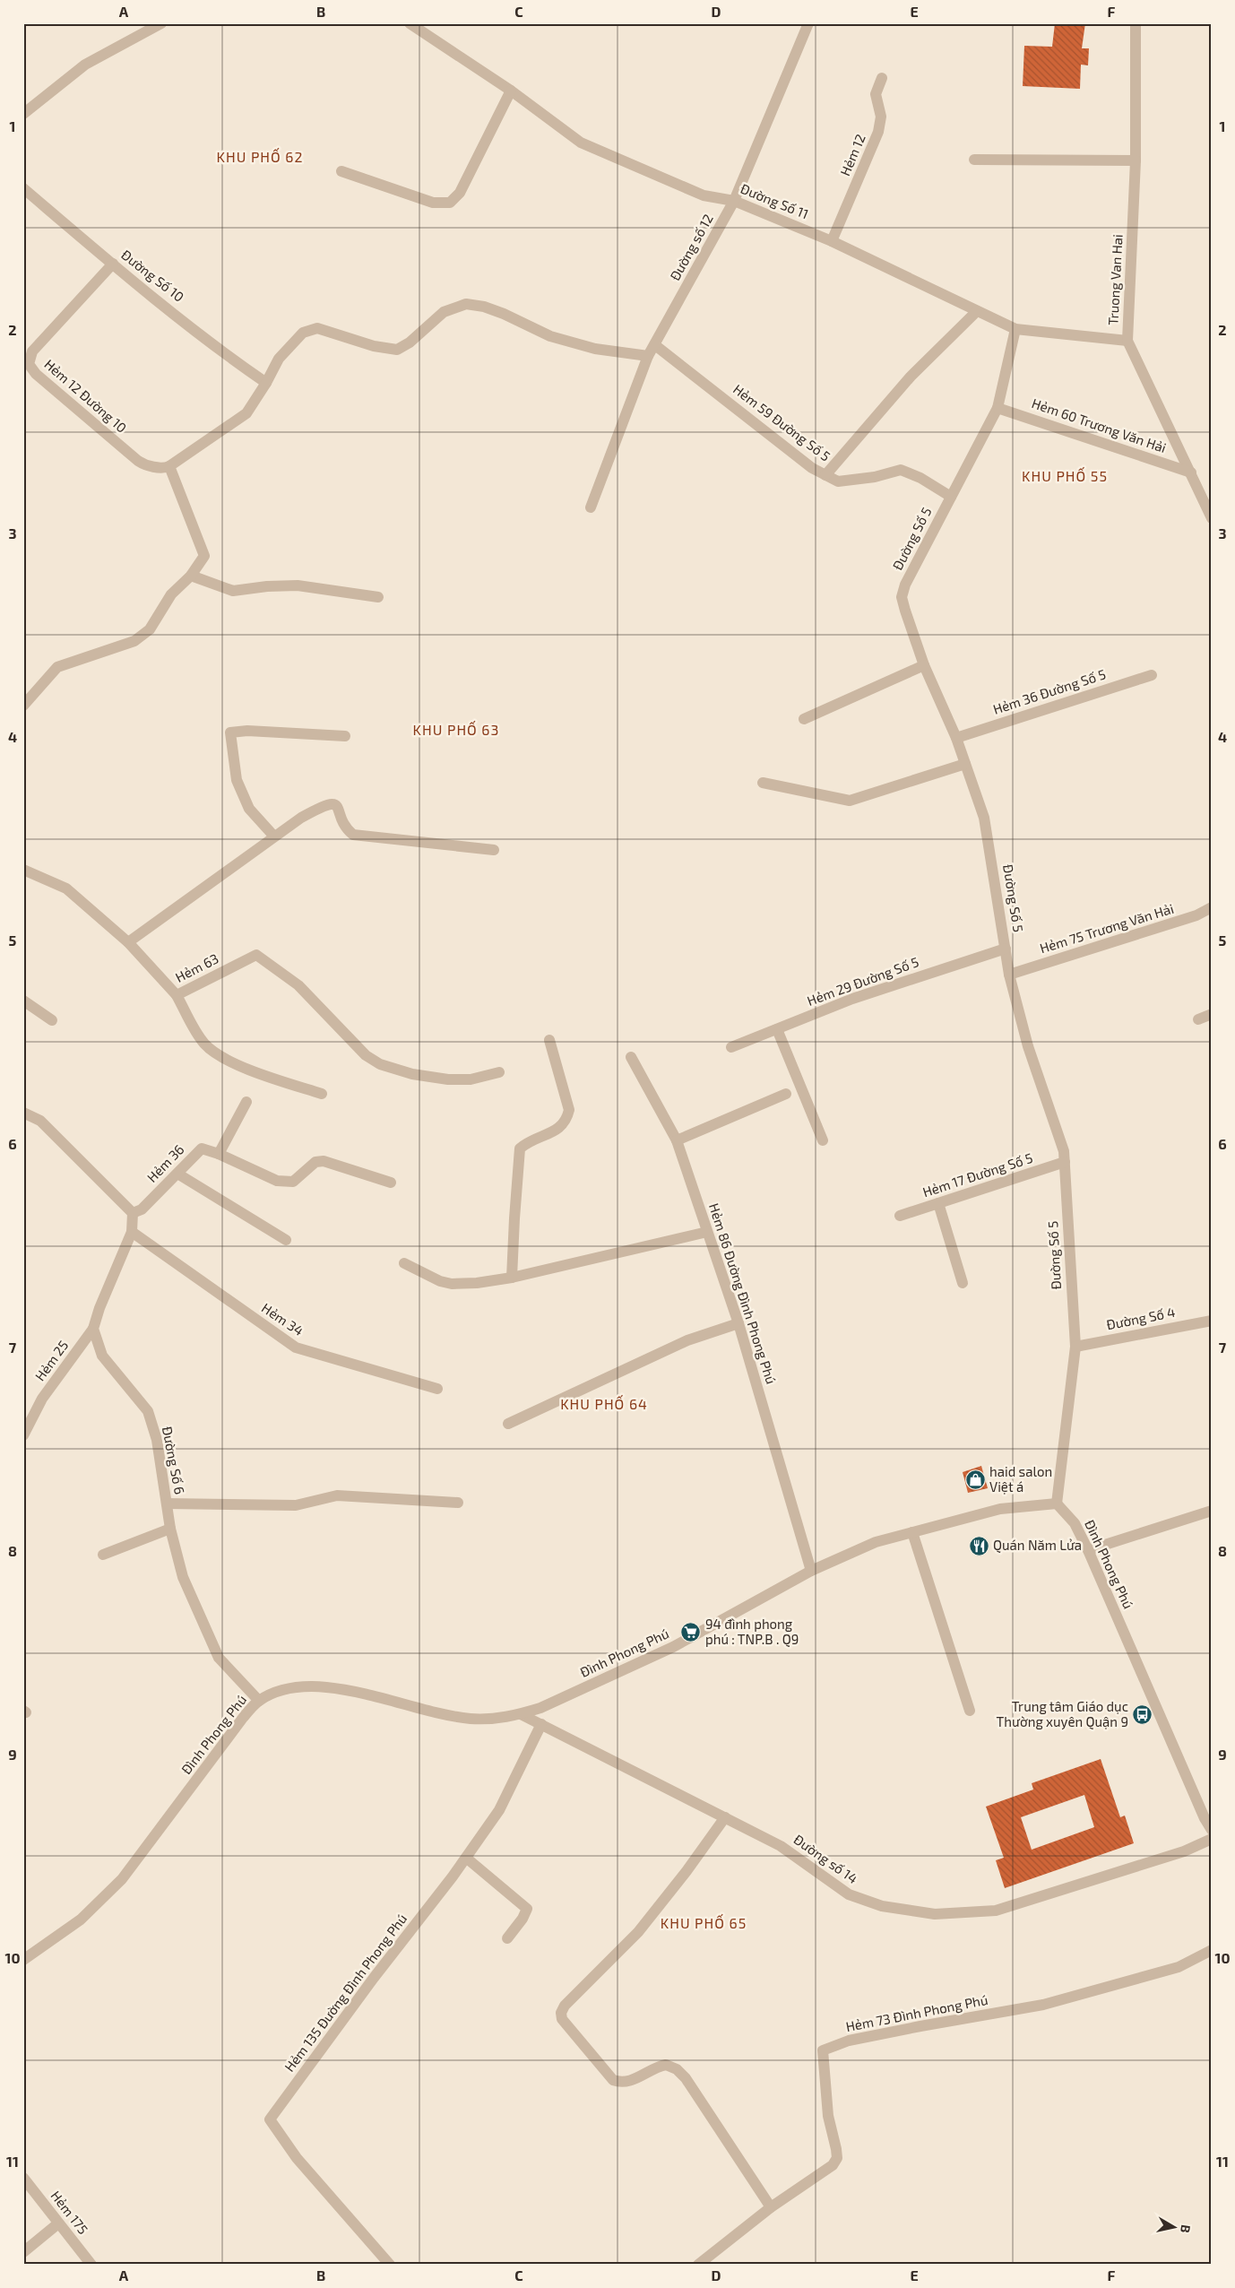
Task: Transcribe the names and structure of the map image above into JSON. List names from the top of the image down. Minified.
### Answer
{"streets":{"street":["Hẻm 12","Đường Số 11","Đường số 12","Đường Số 10","Truong Van Hai","Hẻm 12 Đường 10","Hẻm 59 Đường Số 5","Hẻm 60 Trương Văn Hải","Đường Số 5","Hẻm 36 Đường Số 5","Hẻm 75 Trương Văn Hải","Hẻm 63","Hẻm 29 Đường Số 5","Hẻm 36","Hẻm 17 Đường Số 5","Hẻm 86 Đường Đình Phong Phú","Đường Số 4","Hẻm 34","Hẻm 25","Đường Số 6","Đình Phong Phú","Đường số 14","Hẻm 135 Đường Đình Phong Phú","Hẻm 73 Đình Phong Phú","Hẻm 175"]},"crossings":[["Hẻm 12","Đường Số 11"],["Đường Số 11","Đường số 12"],["Đường Số 11","Truong Van Hai"],["Đường Số 11","Đường Số 5"],["Đường số 12","Hẻm 59 Đường Số 5"],["Đường Số 10","Hẻm 12 Đường 10"],["Truong Van Hai","Hẻm 60 Trương Văn Hải"],["Hẻm 59 Đường Số 5","Đường Số 5"],["Hẻm 60 Trương Văn Hải","Đường Số 5"],["Đường Số 5","Hẻm 36 Đường Số 5"],["Đường Số 5","Hẻm 75 Trương Văn Hải"],["Đường Số 5","Hẻm 29 Đường Số 5"],["Đường Số 5","Hẻm 17 Đường Số 5"],["Đường Số 5","Đường Số 4"],["Đường Số 5","Đình Phong Phú"],["Hẻm 86 Đường Đình Phong Phú","Đình Phong Phú"],["Hẻm 25","Đường Số 6"],["Đường Số 6","Đình Phong Phú"],["Đình Phong Phú","Đường số 14"],["Đường số 14","Hẻm 135 Đường Đình Phong Phú"]],"districts":["KHU PHỐ 62","KHU PHỐ 55","KHU PHỐ 63","KHU PHỐ 64","KHU PHỐ 65"],"places":{"shop":["haid salon Việt á"],"restaurant":["Quán Năm Lửa"],"supermarket":["94 đình phong phú : TNP.B . Q9"],"bus stop":["Trung tâm Giáo dục Thường xuyên Quận 9"]},"north":"right","grid":{"columns":["A","B","C","D","E","F"],"rows":["1","2","3","4","5","6","7","8","9","10","11"]}}
